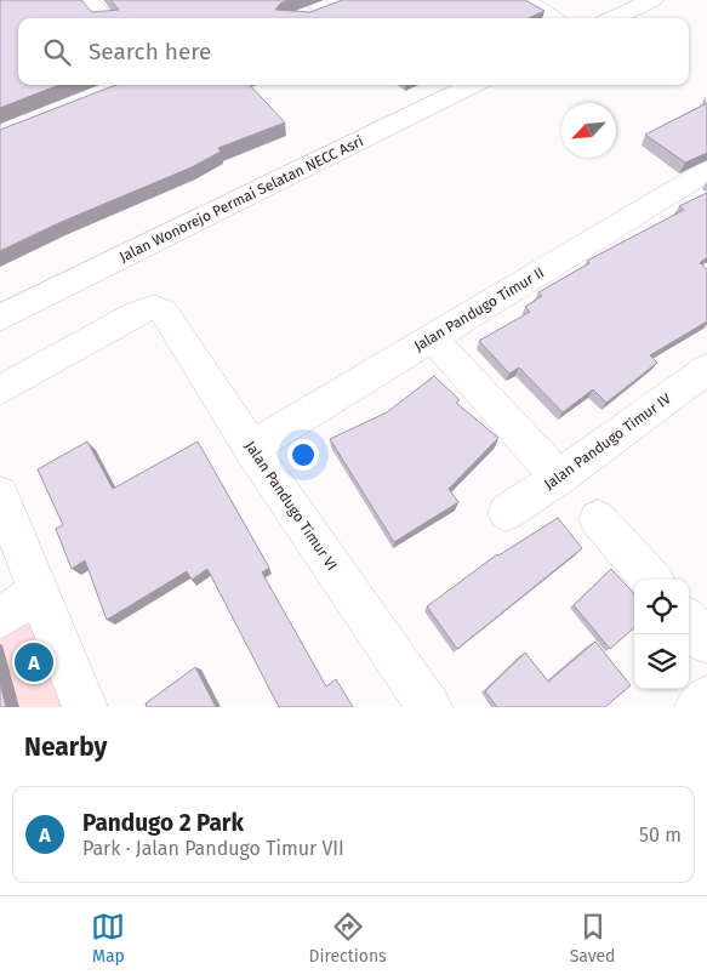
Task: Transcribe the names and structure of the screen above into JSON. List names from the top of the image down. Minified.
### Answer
{"streets":{"street":["Jalan Wonorejo Permai Selatan NECC Asri","Jalan Pandugo Timur II","Jalan Pandugo Timur IV","Jalan Pandugo Timur VI"]},"crossings":[["Jalan Pandugo Timur II","Jalan Pandugo Timur VI"]],"north":"bottom left","page":{"search":"Search here","pins":"A","heading":"Nearby","list":[{"mark":"A","name":"Pandugo 2 Park","note":"Park · Jalan Pandugo Timur VII","value":"50 m"}],"nav":["Map","Directions","Saved"]}}
